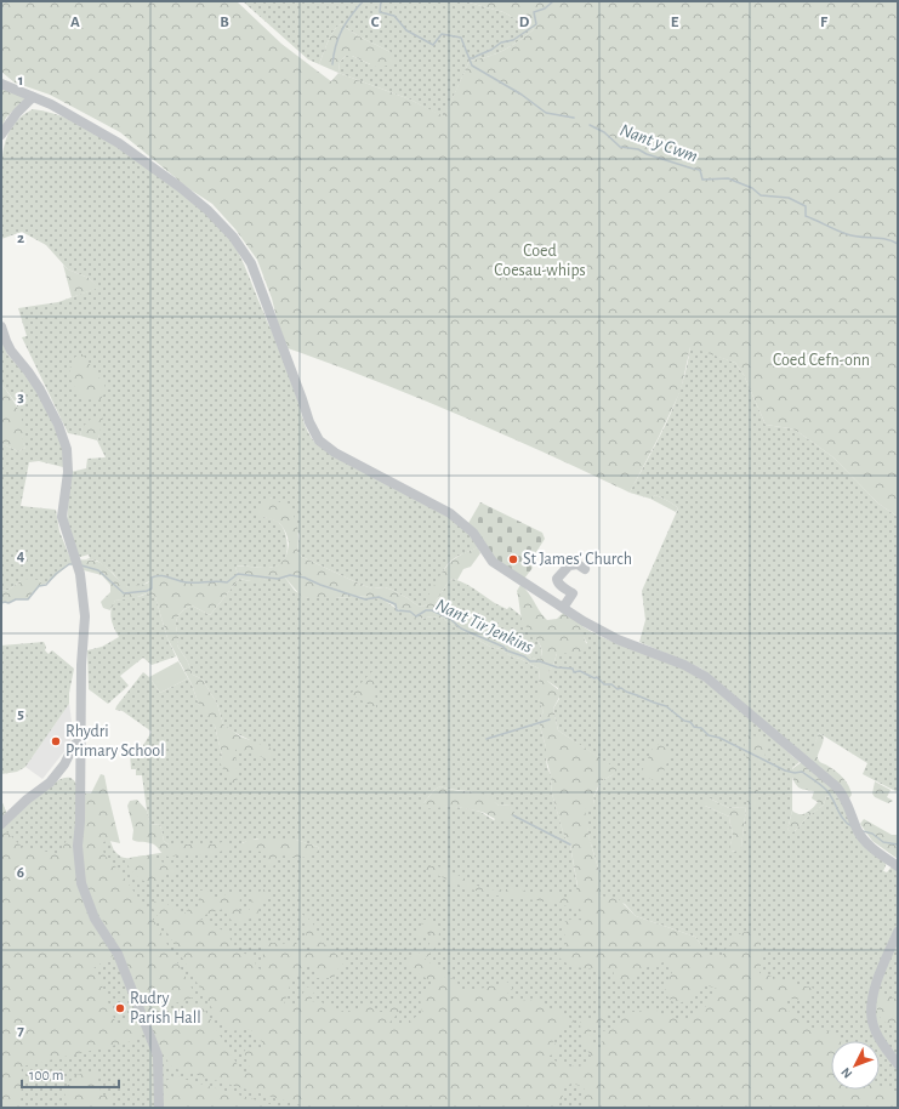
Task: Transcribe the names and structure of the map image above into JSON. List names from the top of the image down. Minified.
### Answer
{"water":["Nant y Cwm","Nant Tir Jenkins"],"parks":["Coed Coesau-whips","Coed Cefn-onn"],"places":["St James' Church","Rhydri Primary School","Rudry Parish Hall"],"scale_bar":"100 m","north":"bottom left","grid":{"columns":["A","B","C","D","E","F"],"rows":["1","2","3","4","5","6","7"]}}
